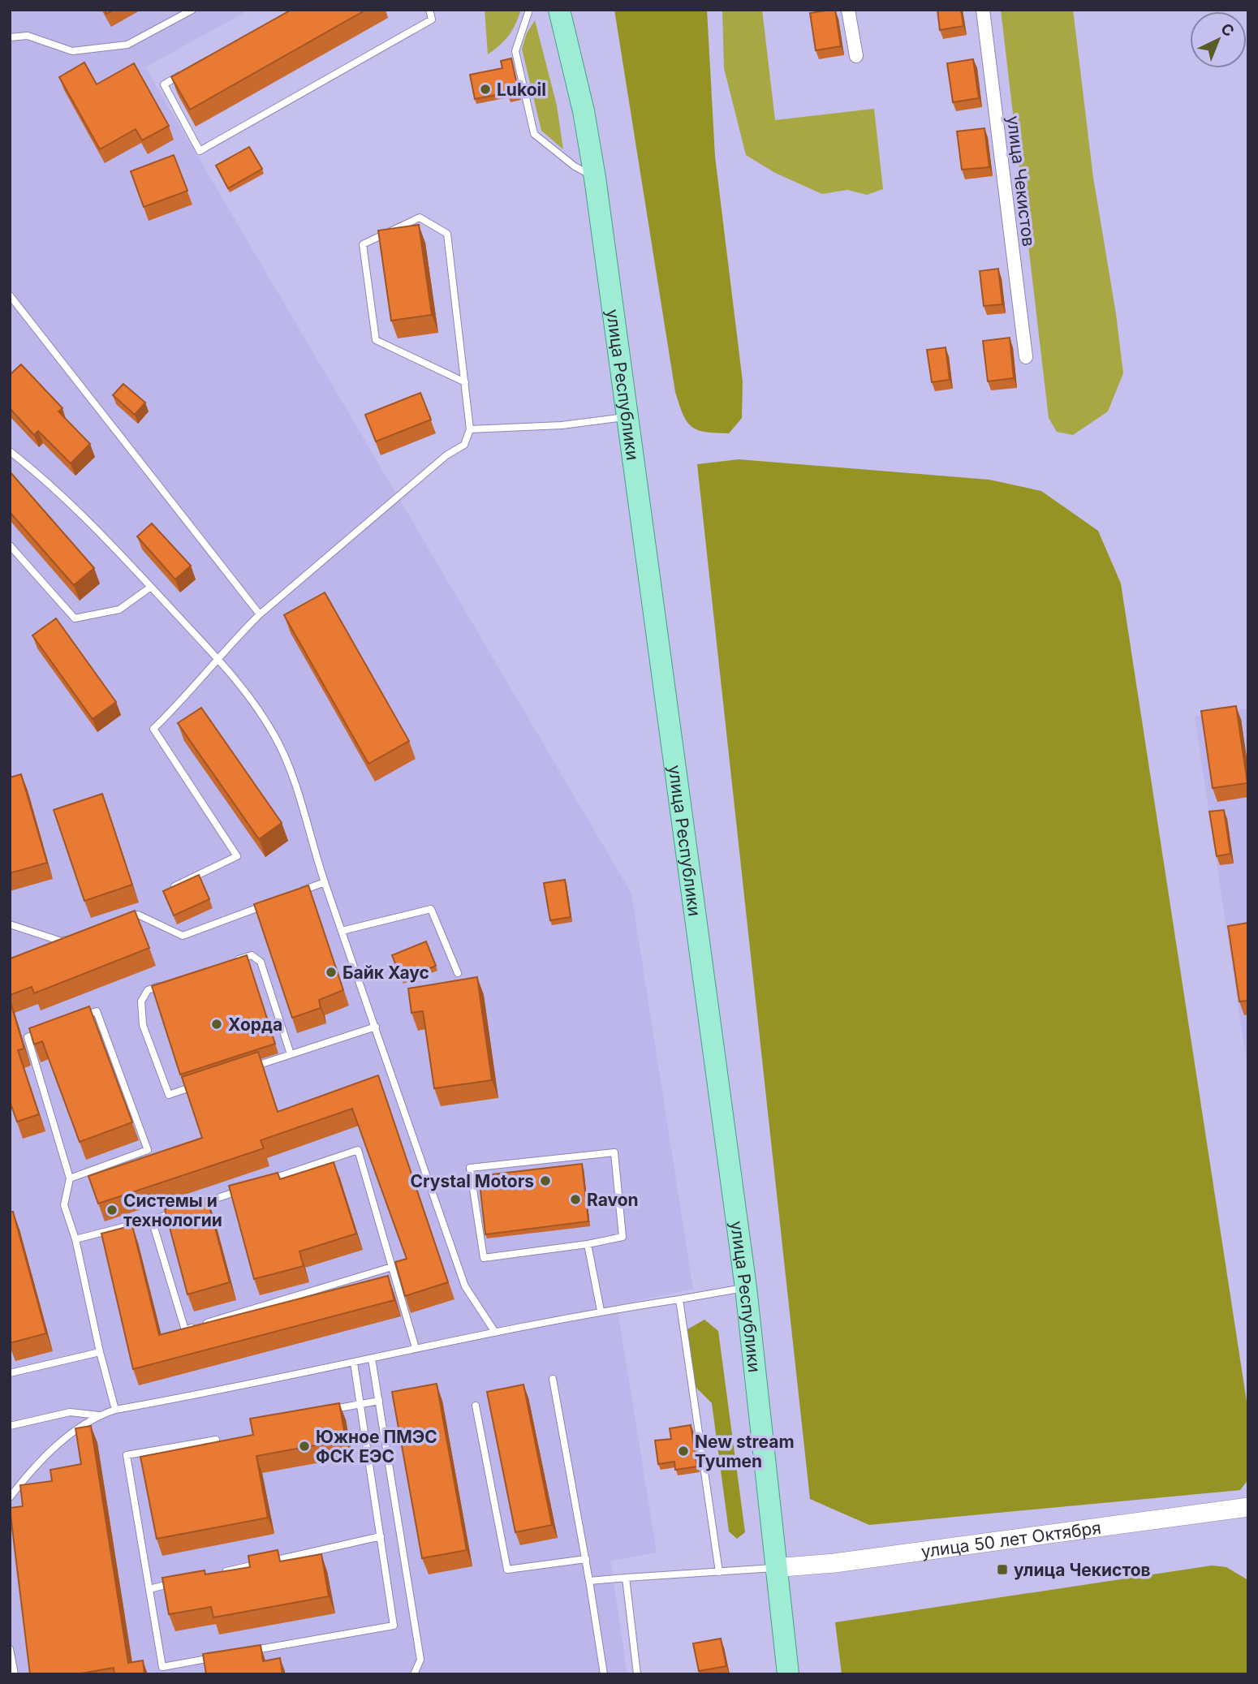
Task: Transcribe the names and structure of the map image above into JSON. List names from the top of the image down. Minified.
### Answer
{"streets":{"main road":["улица Республики","улица 50 лет Октября"],"street":["улица Чекистов"]},"crossings":[["улица Республики","улица 50 лет Октября"]],"places":{"other":["Lukoil","Байк Хаус","Хорда","Crystal Motors","Ravon","Системы и технологии","Южное ПМЭС ФСК ЕЭС","New stream Tyumen"],"transit":["улица Чекистов"]},"north":"top right"}
